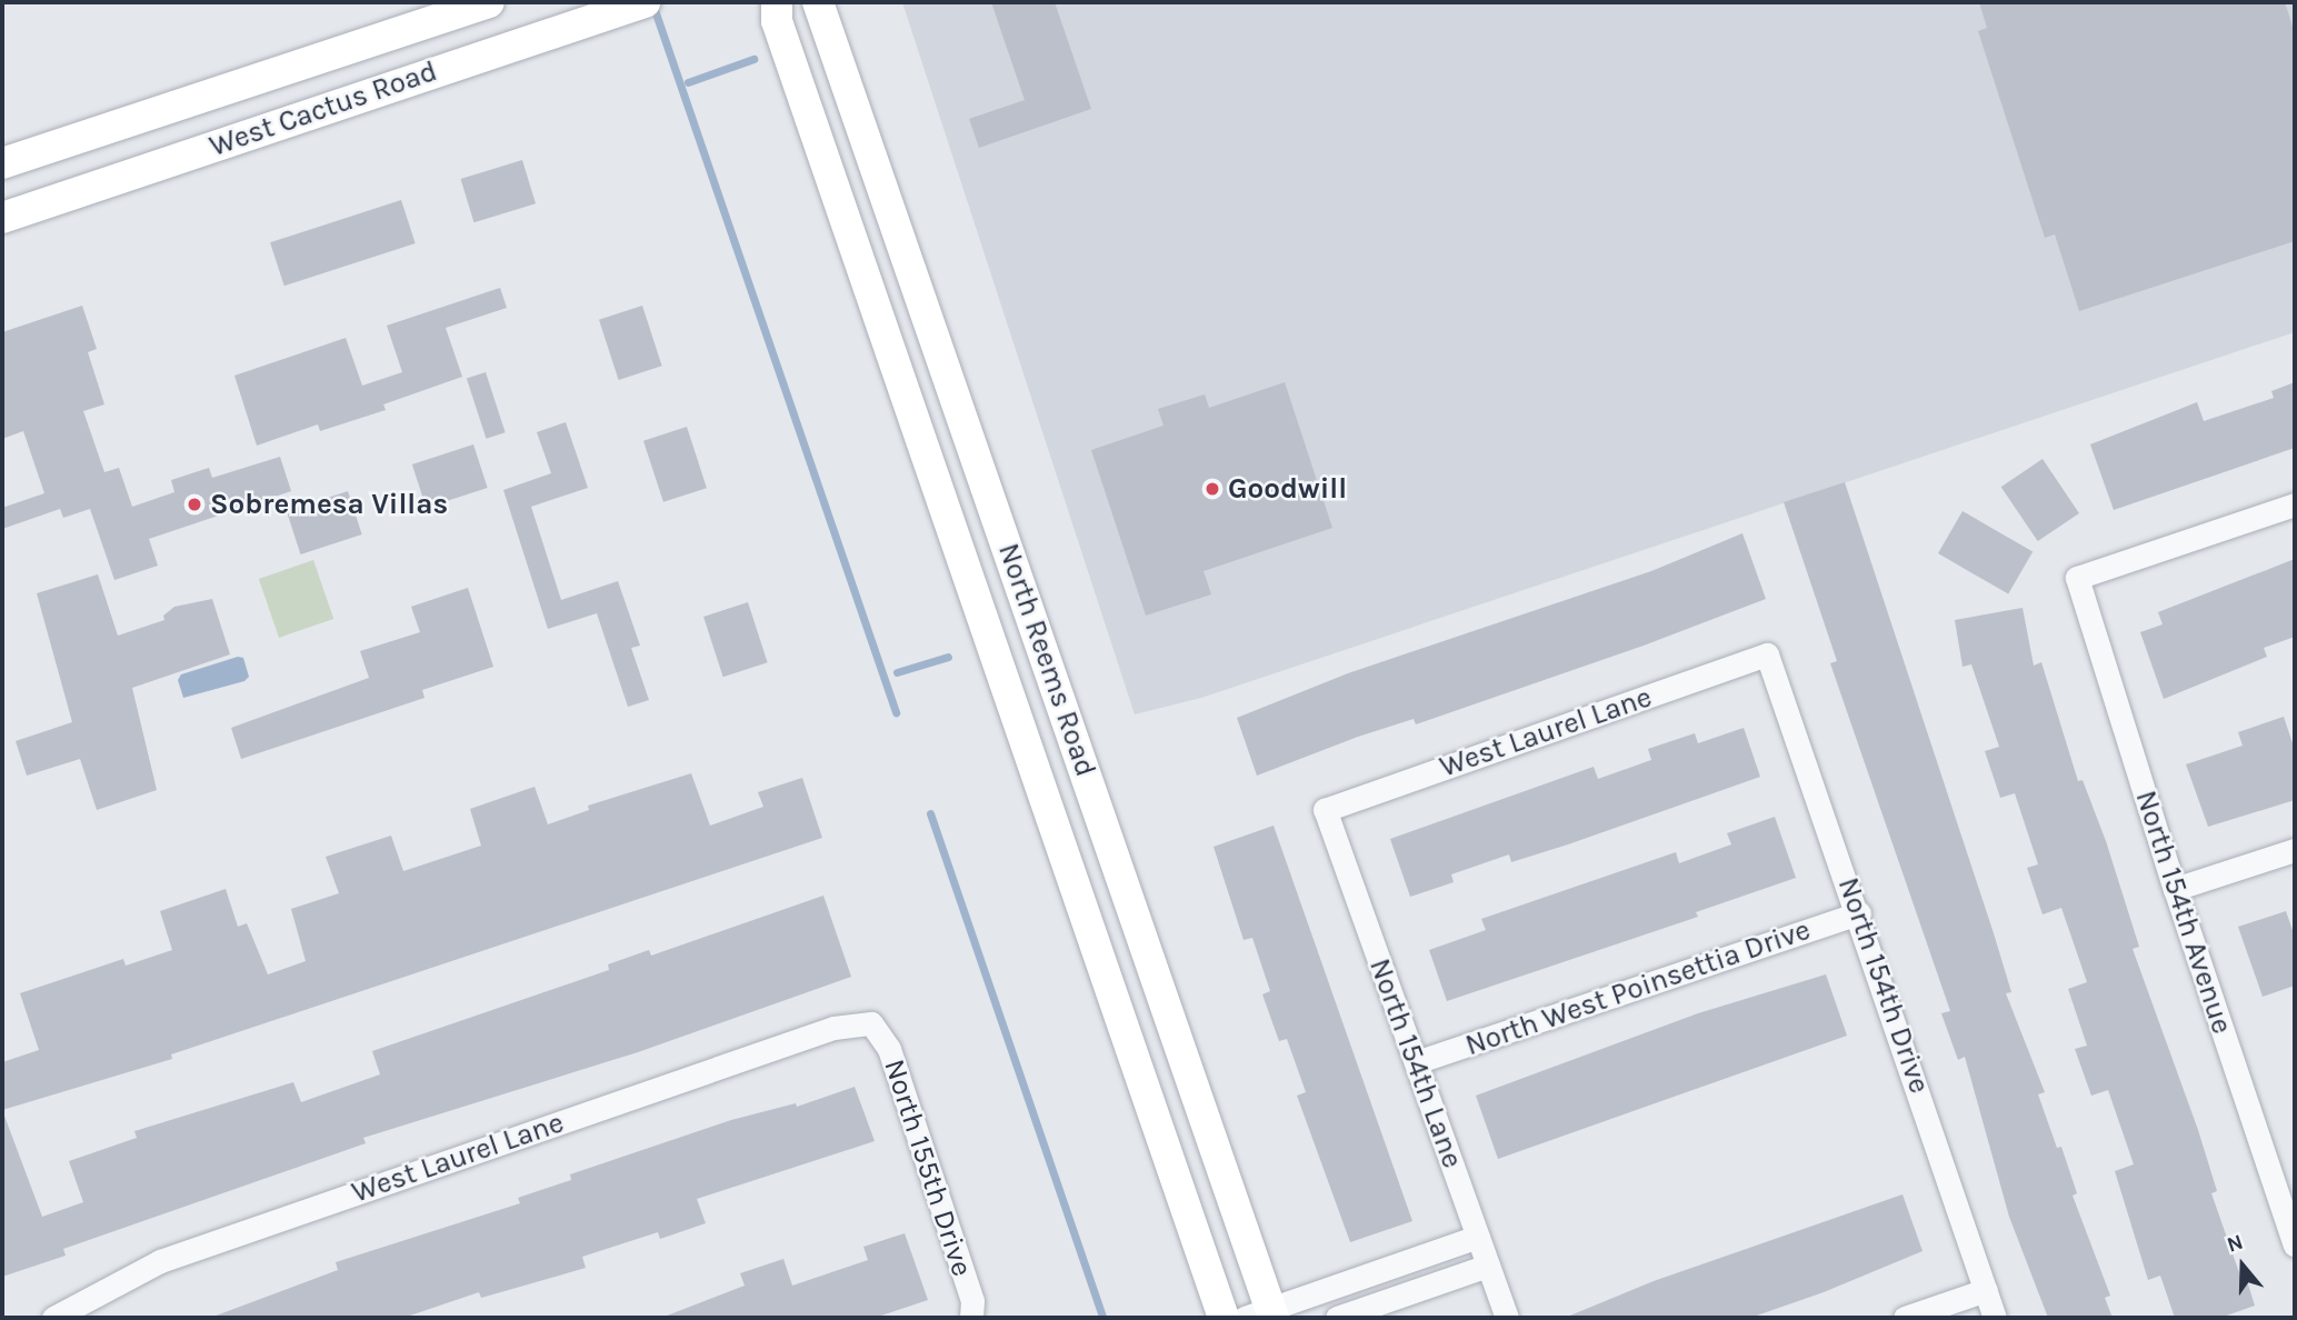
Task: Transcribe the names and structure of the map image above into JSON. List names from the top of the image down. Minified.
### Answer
{"streets":{"main road":["West Cactus Road","North Reems Road"],"street":["West Laurel Lane","North 154th Avenue","North 154th Drive","North West Poinsettia Drive","North 154th Lane","North 155th Drive"]},"crossings":[["West Laurel Lane","North 154th Drive"],["West Laurel Lane","North 154th Lane"],["West Laurel Lane","North 155th Drive"],["North 154th Drive","North West Poinsettia Drive"],["North West Poinsettia Drive","North 154th Lane"]],"places":["Goodwill","Sobremesa Villas"],"north":"top"}
